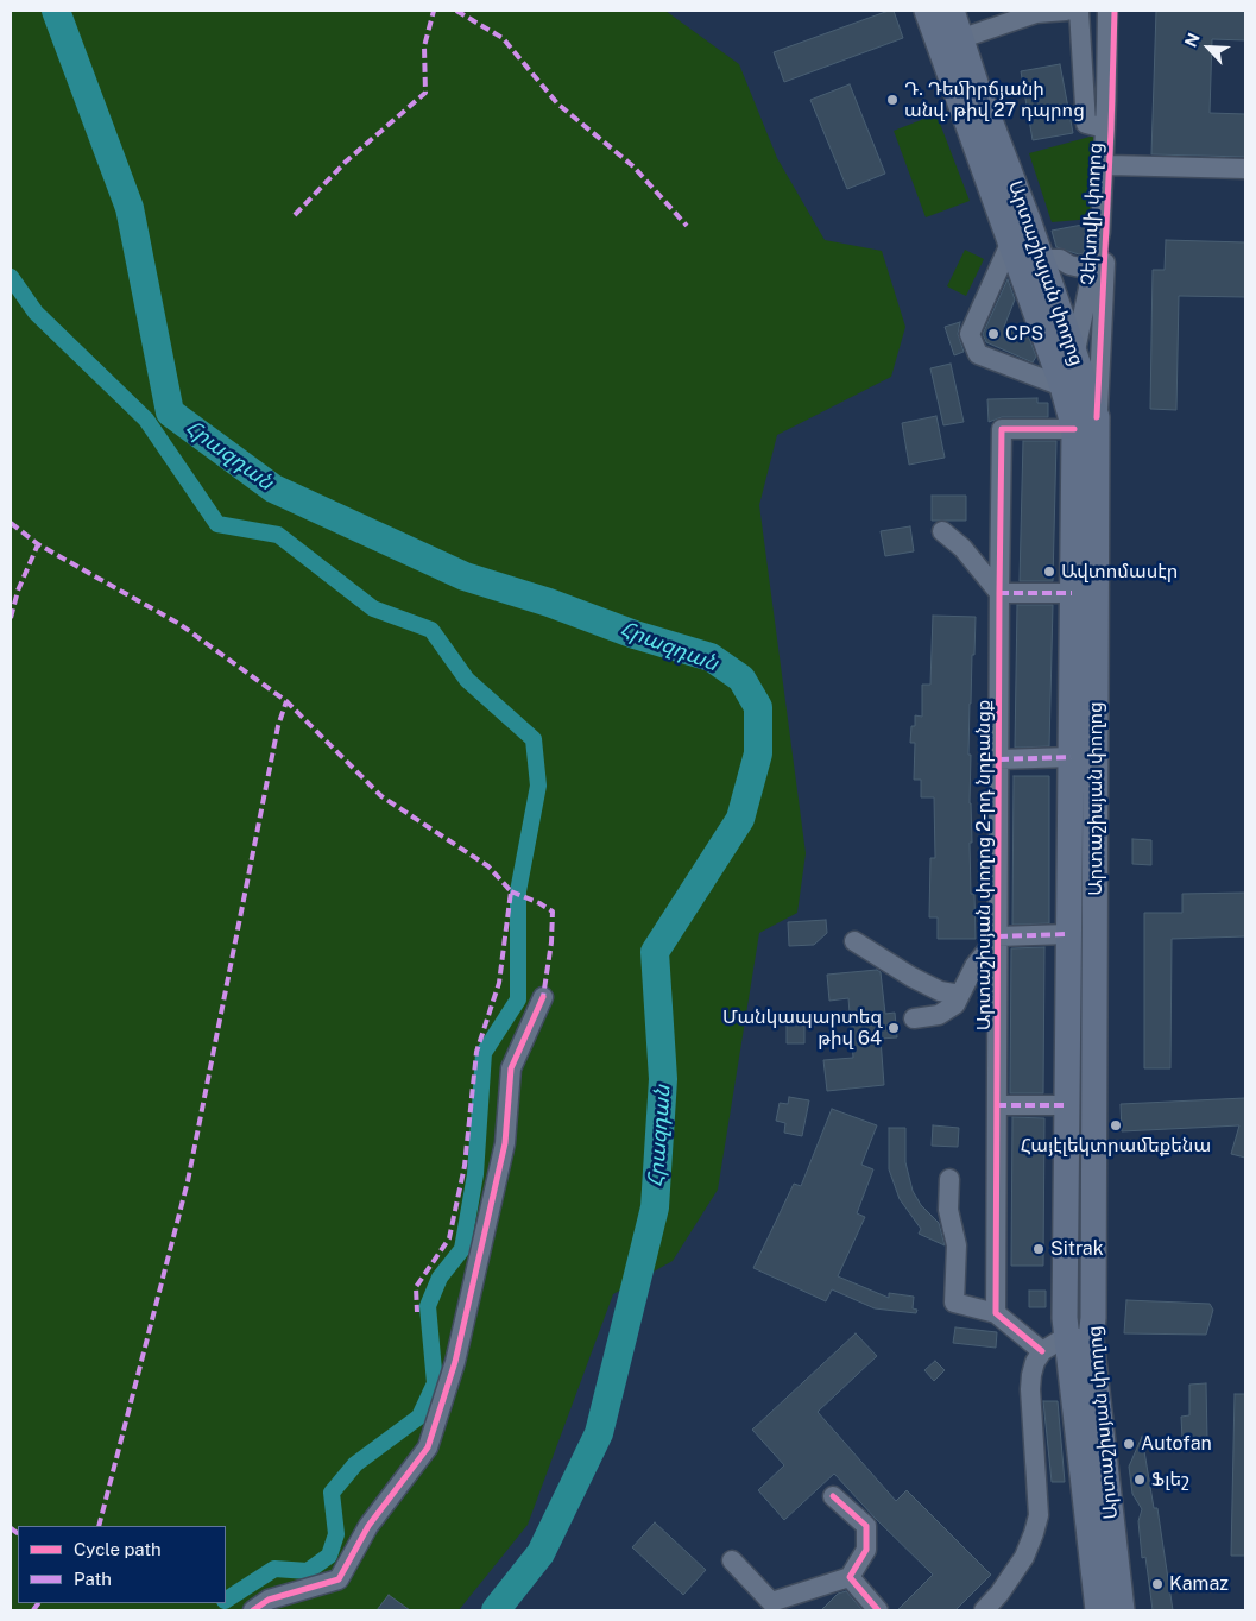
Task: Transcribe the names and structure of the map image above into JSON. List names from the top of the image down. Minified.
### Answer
{"streets":{"main road":["Արտաշիսյան փողոց"],"street":["Չեխովի փողոց","Արտաշիսյան փողոց 2-րդ նրբանցք"]},"crossings":[["Չեխովի փողոց","Արտաշիսյան փողոց"],["Արտաշիսյան փողոց","Արտաշիսյան փողոց 2-րդ նրբանցք"]],"water":["Հրազդան"],"places":["Դ. Դեմիրճյանի անվ. թիվ 27 դպրոց","CPS","Ավտոմասէր","Մանկապարտեզ թիվ 64","Հայէլեկտրամեքենա","Sitrak","Autofan","Ֆլեշ","Kamaz"],"legend":["Cycle path","Path"],"north":"top left"}
